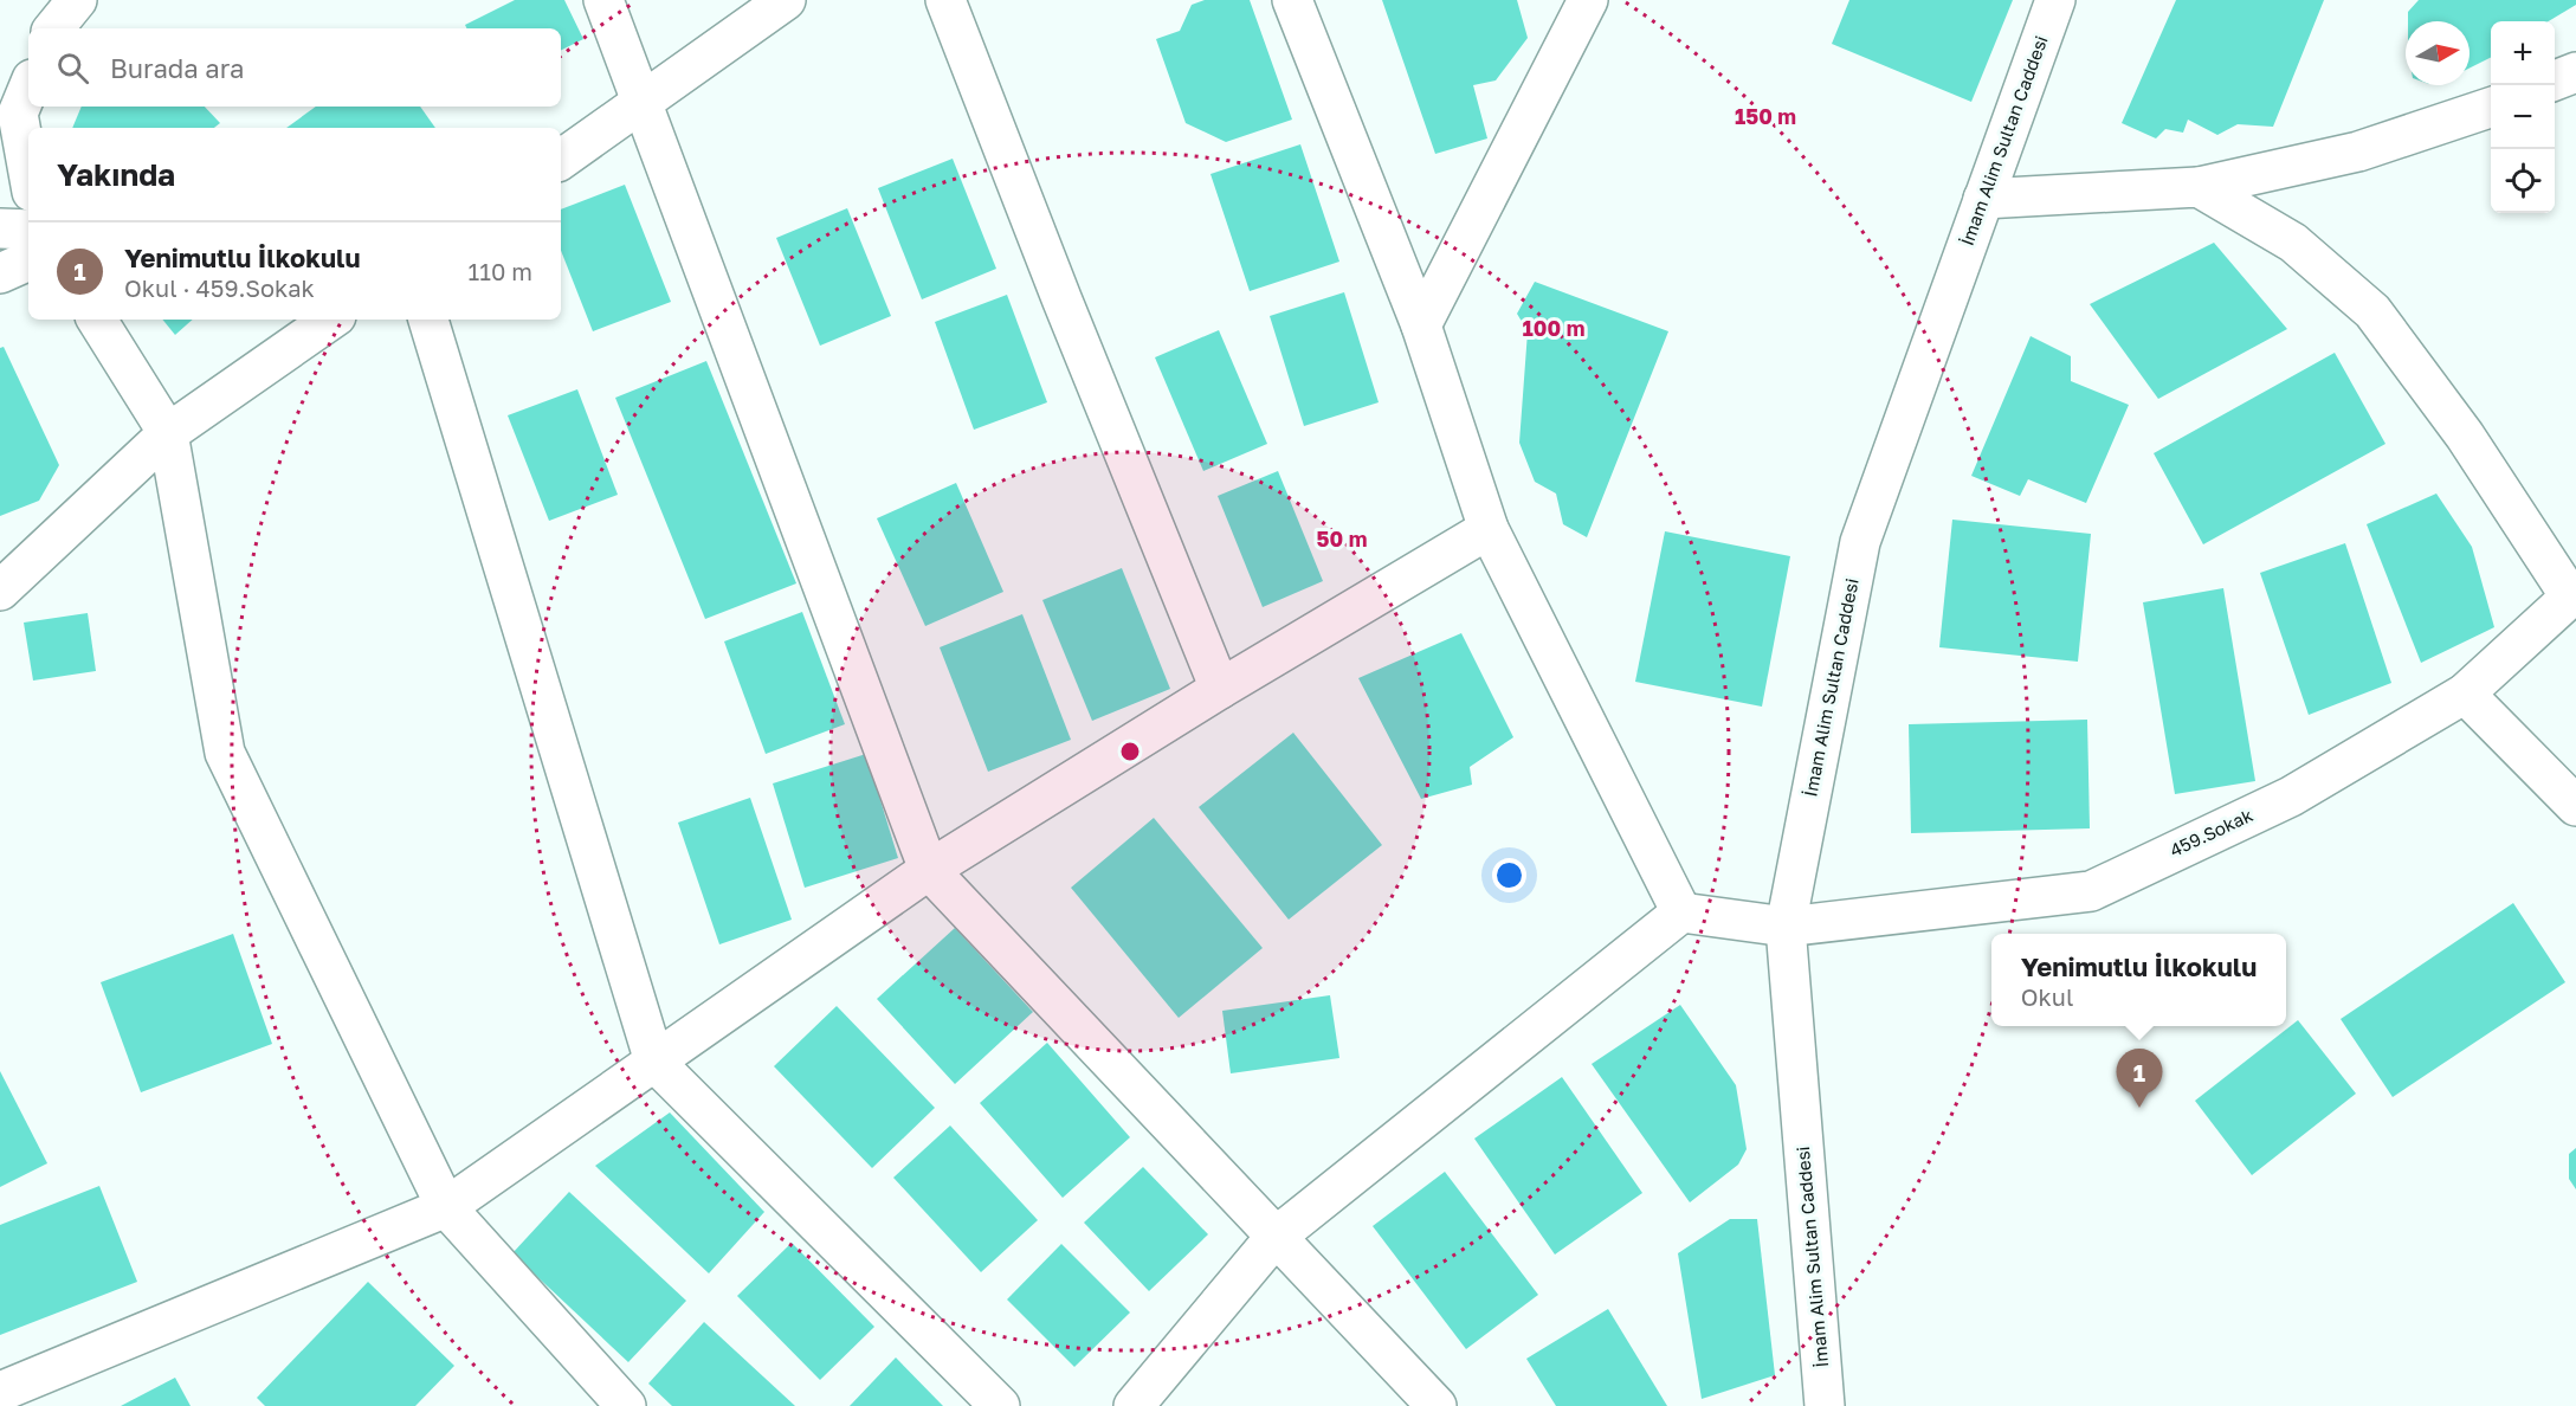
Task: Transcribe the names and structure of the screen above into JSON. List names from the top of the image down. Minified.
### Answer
{"streets":{"street":["İmam Alim Sultan Caddesi","459.Sokak"]},"crossings":[["İmam Alim Sultan Caddesi","459.Sokak"]],"north":"right","page":{"map_buttons":["+","−"],"search":"Burada ara","heading":"Yakında","list":[{"mark":"1","name":"Yenimutlu İlkokulu","note":"Okul · 459.Sokak","value":"110 m"}],"popup":["Yenimutlu İlkokulu","Okul"],"pins":"1"},"rings":["150 m","100 m","50 m"]}
